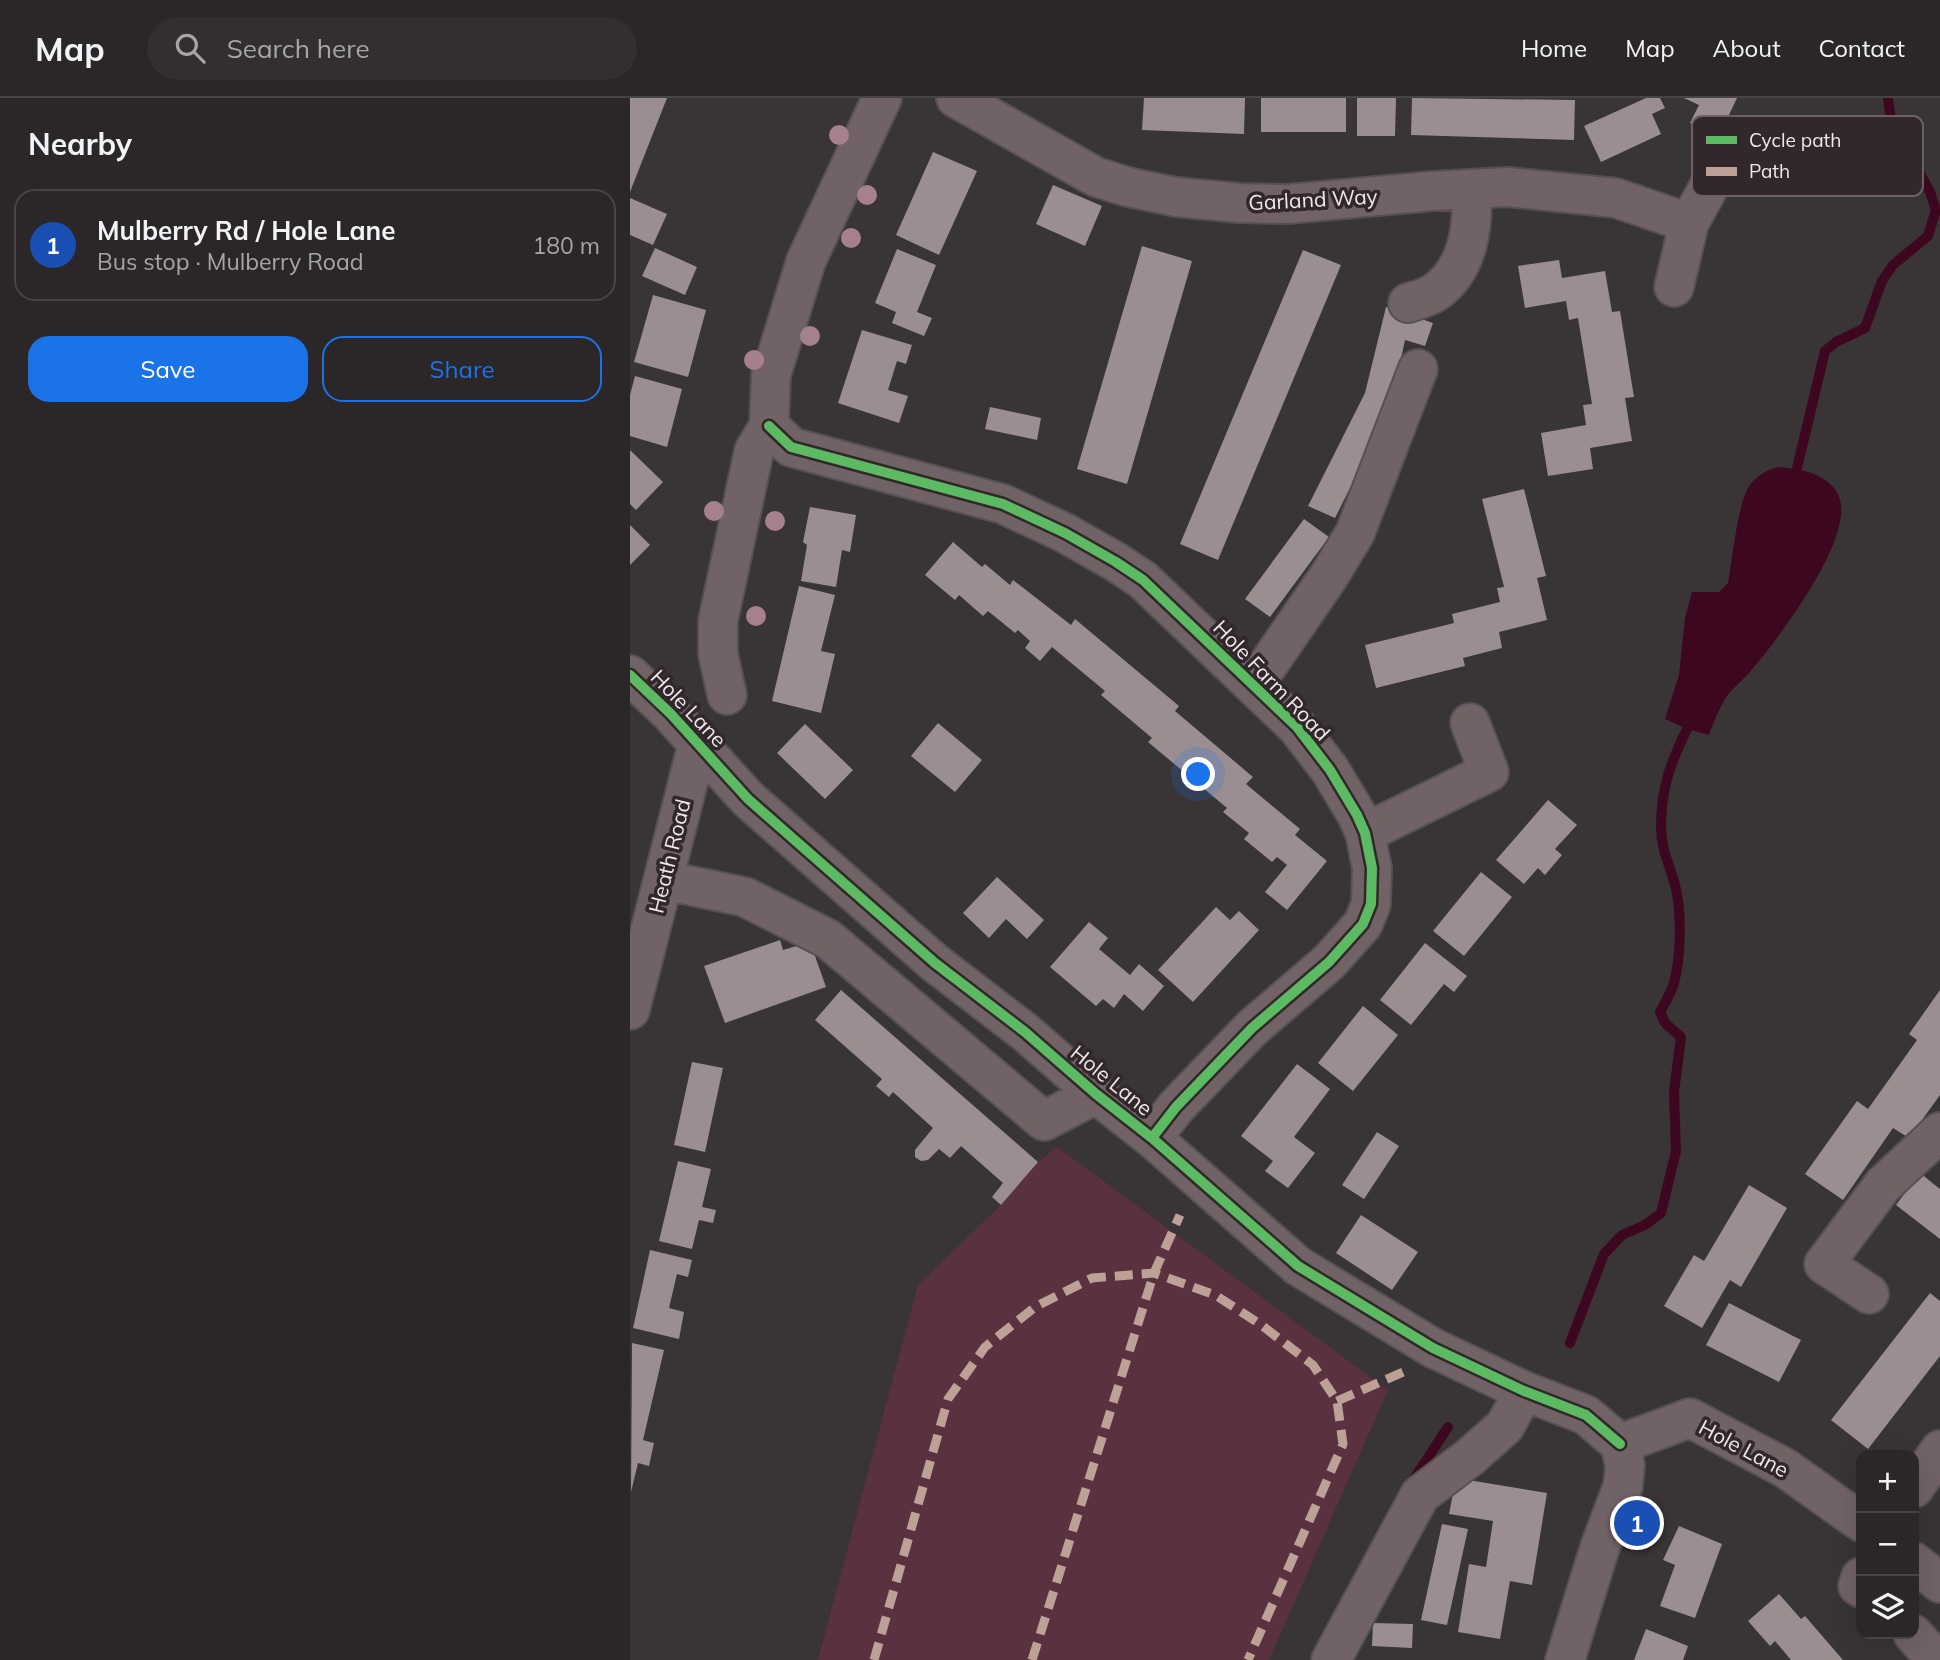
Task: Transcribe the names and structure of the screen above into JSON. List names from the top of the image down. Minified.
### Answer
{"streets":{"street":["Garland Way","Hole Farm Road","Hole Lane","Heath Road"]},"crossings":[["Hole Farm Road","Hole Lane"],["Hole Lane","Heath Road"]],"legend":["Cycle path","Path"],"page":{"header":"Map","search":"Search here","nav":["Home","Map","About","Contact"],"heading":"Nearby","list":[{"mark":"1","name":"Mulberry Rd / Hole Lane","note":"Bus stop · Mulberry Road","value":"180 m"}],"buttons":["Save","Share"],"map_buttons":["+","−"],"pins":"1"}}
